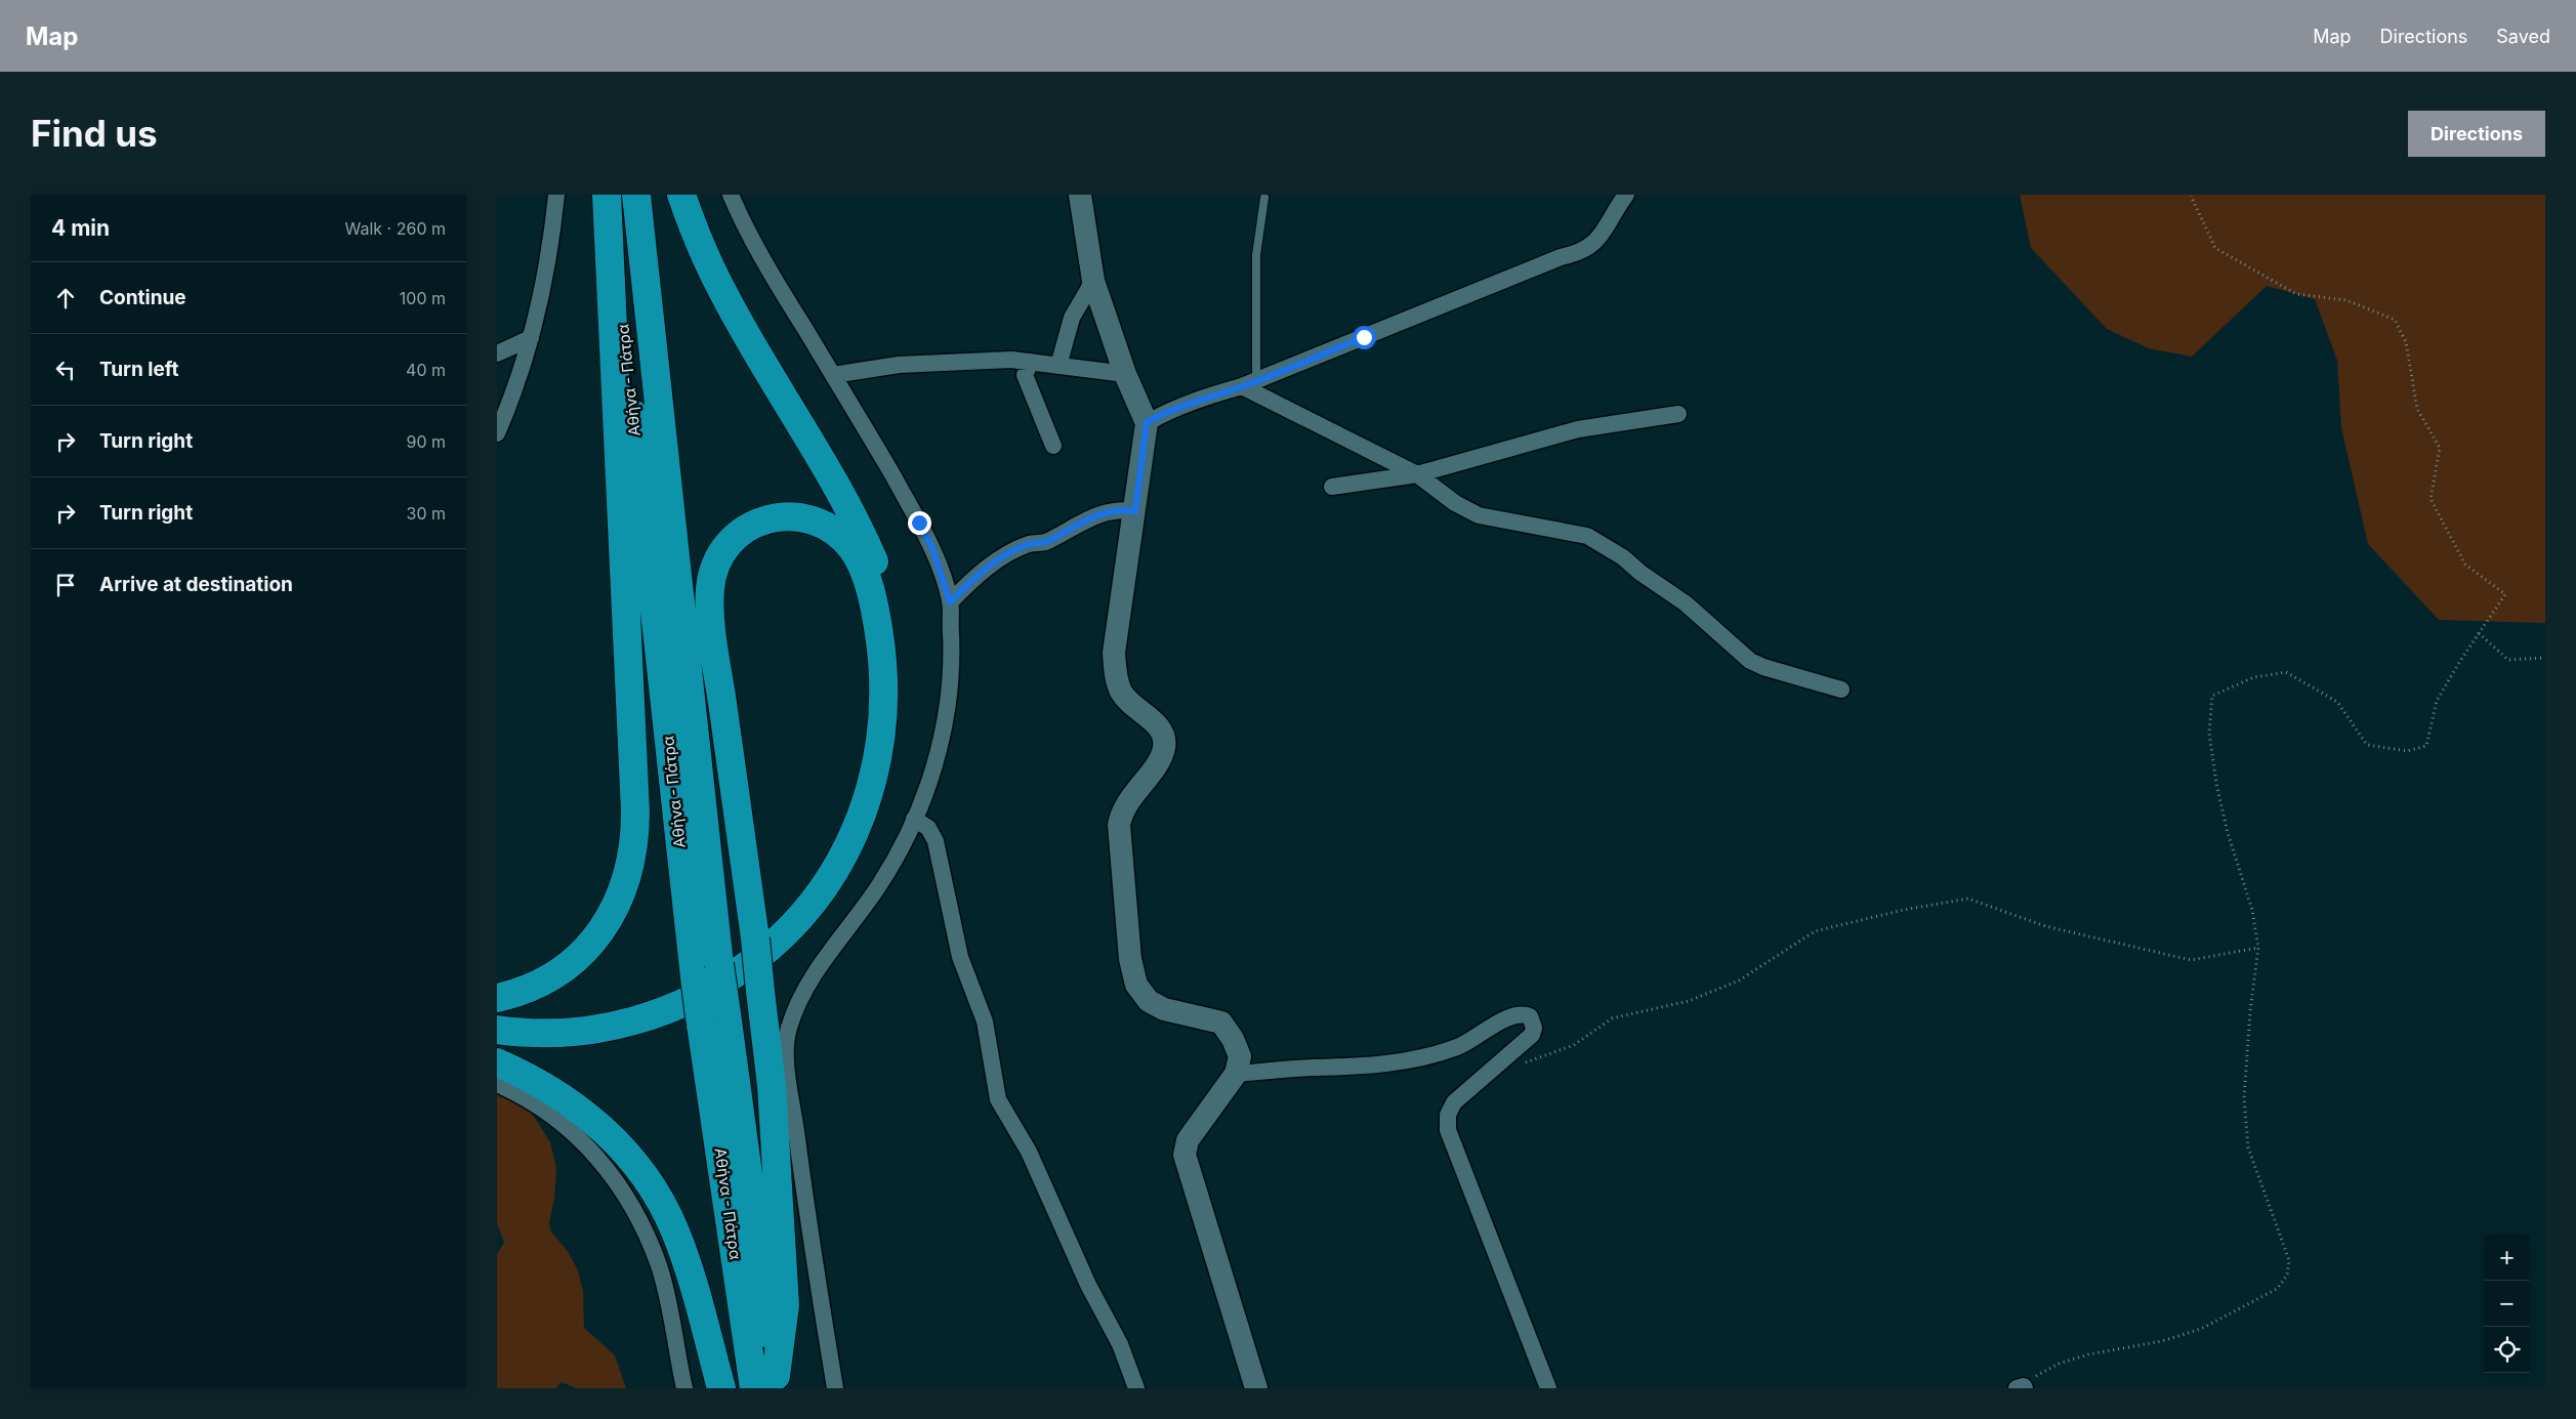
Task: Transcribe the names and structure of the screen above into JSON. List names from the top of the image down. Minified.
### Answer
{"streets":{"highway":["Αθήνα - Πάτρα"]},"page":{"header":"Map","nav":["Map","Directions","Saved"],"buttons":"Directions","title":"Find us","heading":["4 min","Walk · 260 m"],"list":[["Continue","100 m"],["Turn left","40 m"],["Turn right","90 m"],["Turn right","30 m"],"Arrive at destination"],"map_buttons":["+","−"]}}
